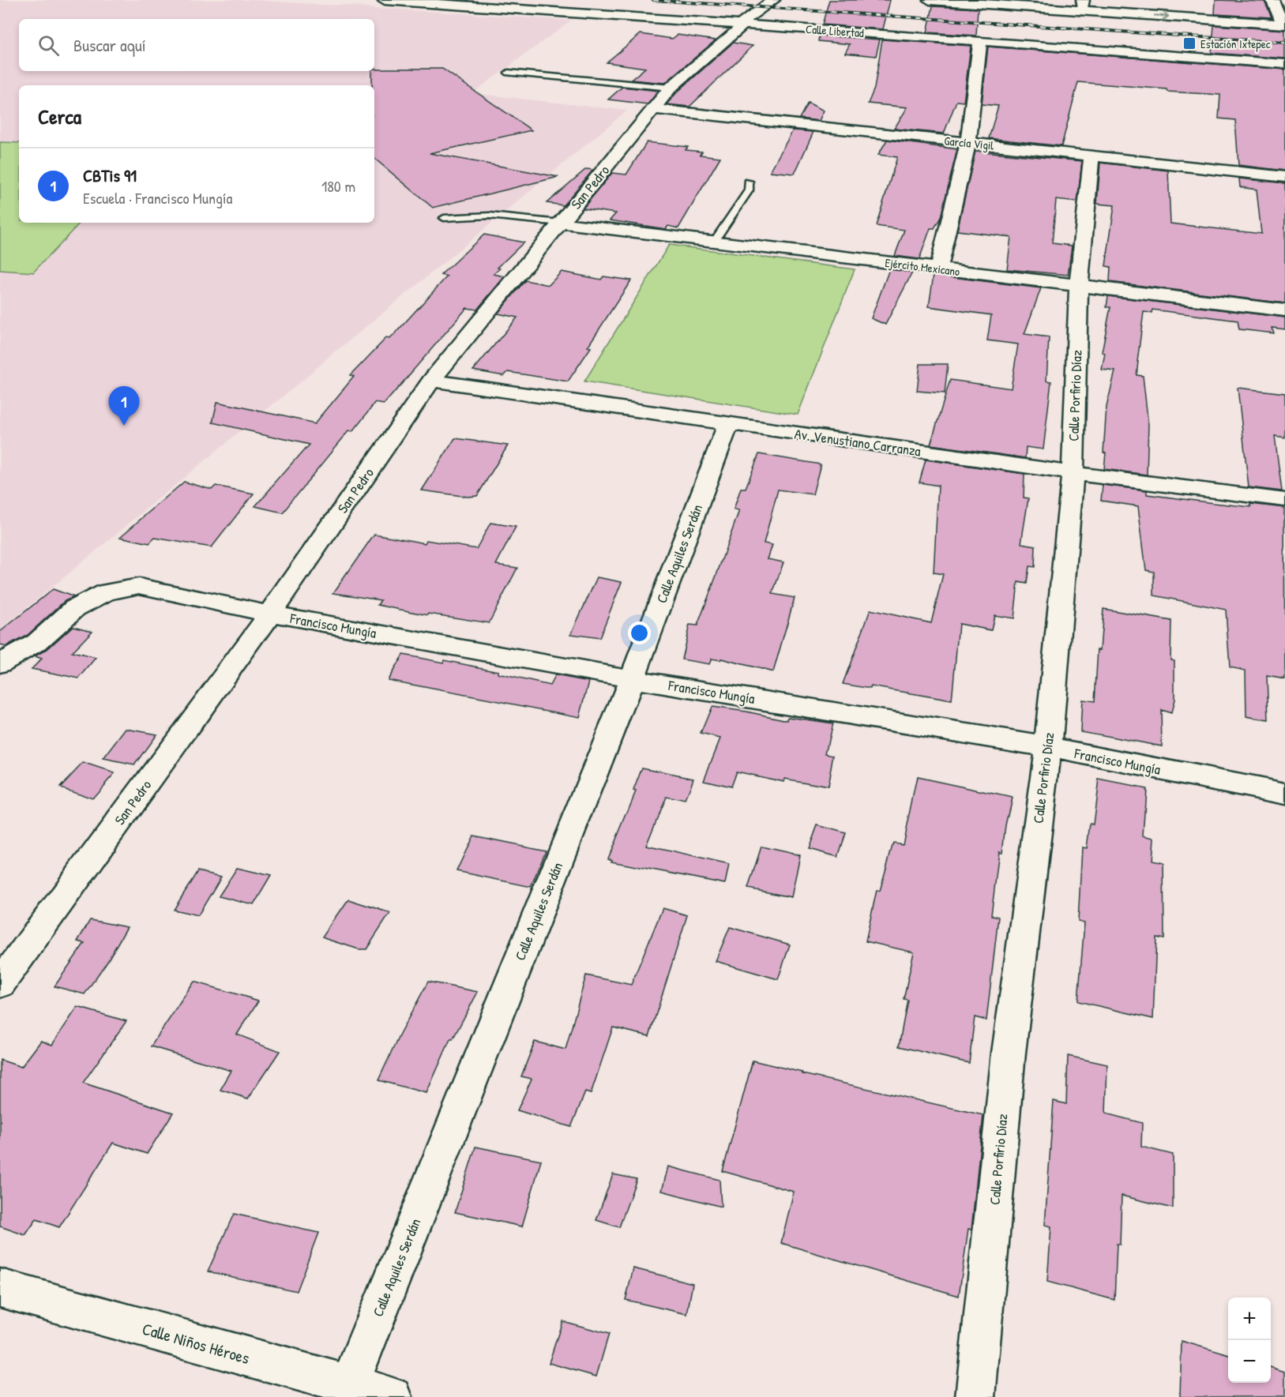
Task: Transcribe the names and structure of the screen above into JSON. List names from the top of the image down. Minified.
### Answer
{"streets":{"street":["Calle Libertad","García Vigil","San Pedro","Ejército Mexicano","Calle Porfirio Díaz","Av. Venustiano Carranza","Calle Aquiles Serdán","Francisco Mungía","Calle Niños Héroes"]},"crossings":[["Calle Libertad","San Pedro"],["García Vigil","San Pedro"],["García Vigil","Calle Porfirio Díaz"],["San Pedro","Ejército Mexicano"],["San Pedro","Av. Venustiano Carranza"],["San Pedro","Francisco Mungía"],["Ejército Mexicano","Calle Porfirio Díaz"],["Calle Porfirio Díaz","Av. Venustiano Carranza"],["Calle Porfirio Díaz","Francisco Mungía"],["Av. Venustiano Carranza","Calle Aquiles Serdán"],["Calle Aquiles Serdán","Francisco Mungía"],["Calle Aquiles Serdán","Calle Niños Héroes"]],"places":{"transit":["Estación Ixtepec"]},"page":{"search":"Buscar aquí","heading":"Cerca","list":[{"mark":"1","name":"CBTis 91","note":"Escuela · Francisco Mungía","value":"180 m"}],"pins":"1","map_buttons":["+","−"]}}
